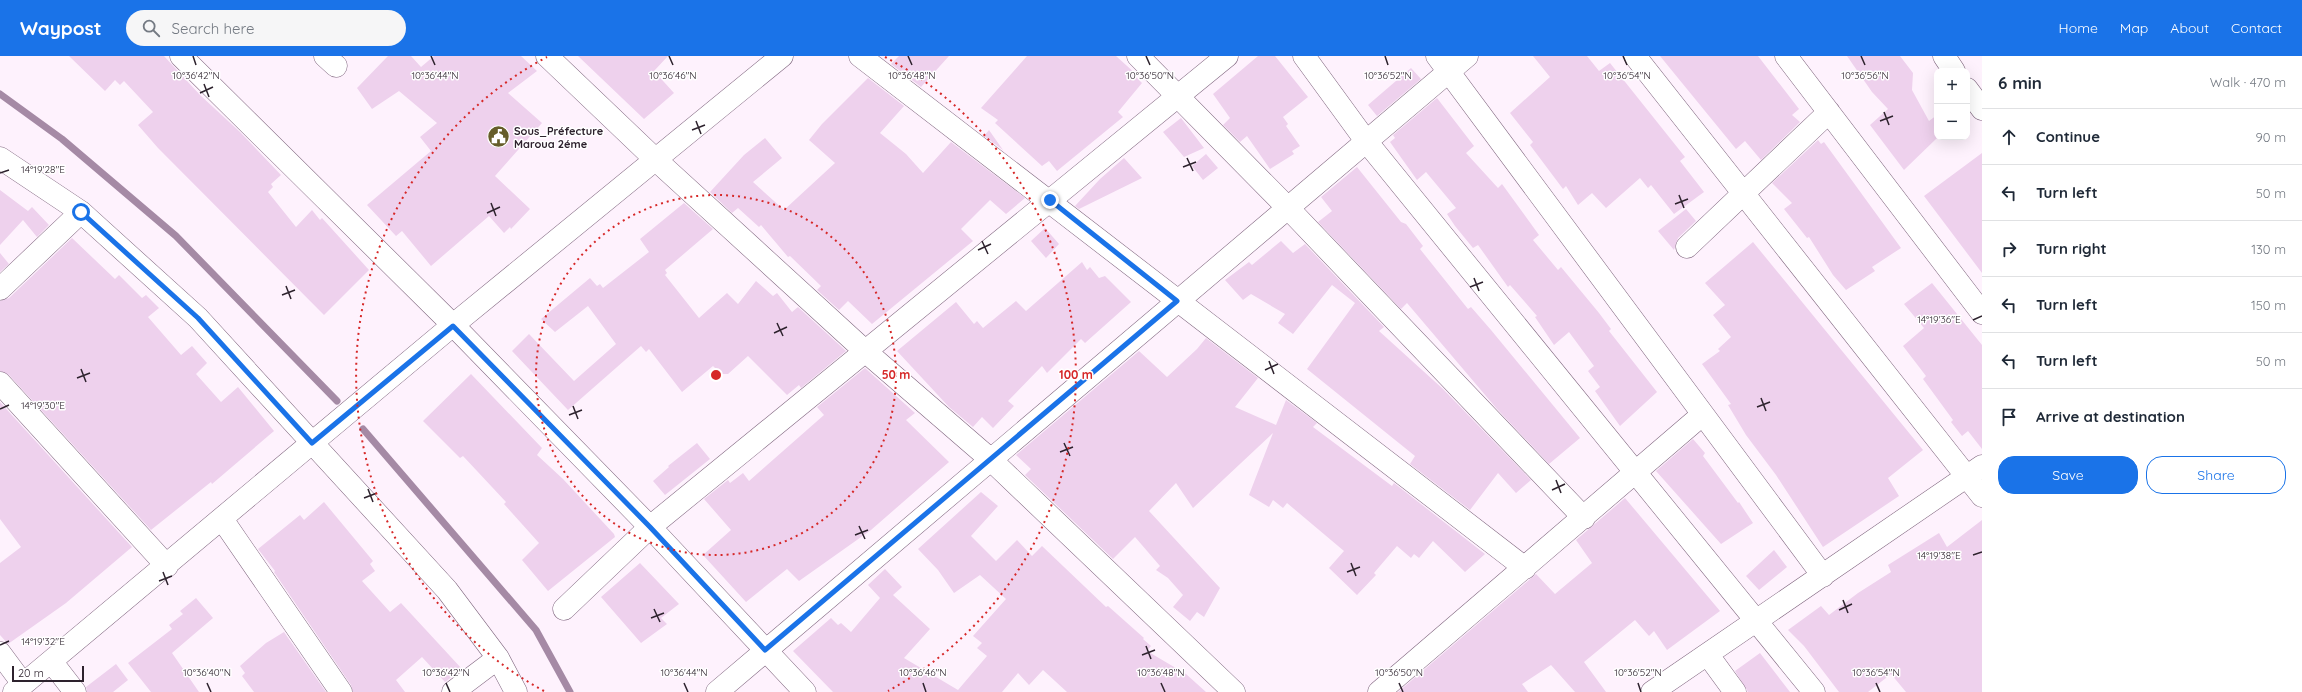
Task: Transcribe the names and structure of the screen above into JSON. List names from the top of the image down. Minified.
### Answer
{"places":{"public building":["Sous_Préfecture Maroua 2éme"]},"scale_bar":"20 m","page":{"header":"Waypost","search":"Search here","nav":["Home","Map","About","Contact"],"heading":["6 min","Walk · 470 m"],"map_buttons":["+","−"],"list":[["Continue","90 m"],["Turn left","50 m"],["Turn right","130 m"],["Turn left","150 m"],["Turn left","50 m"],"Arrive at destination"],"buttons":["Save","Share"],"scale":"20 m"},"coordinates":["10°36'52\"N","10°36'54\"N","10°36'56\"N","10°36'42\"N","10°36'44\"N","10°36'46\"N","10°36'48\"N","10°36'50\"N","14°19'28\"E","14°19'36\"E","14°19'30\"E","14°19'38\"E","14°19'32\"E","10°36'40\"N"],"rings":["50 m","100 m"]}
